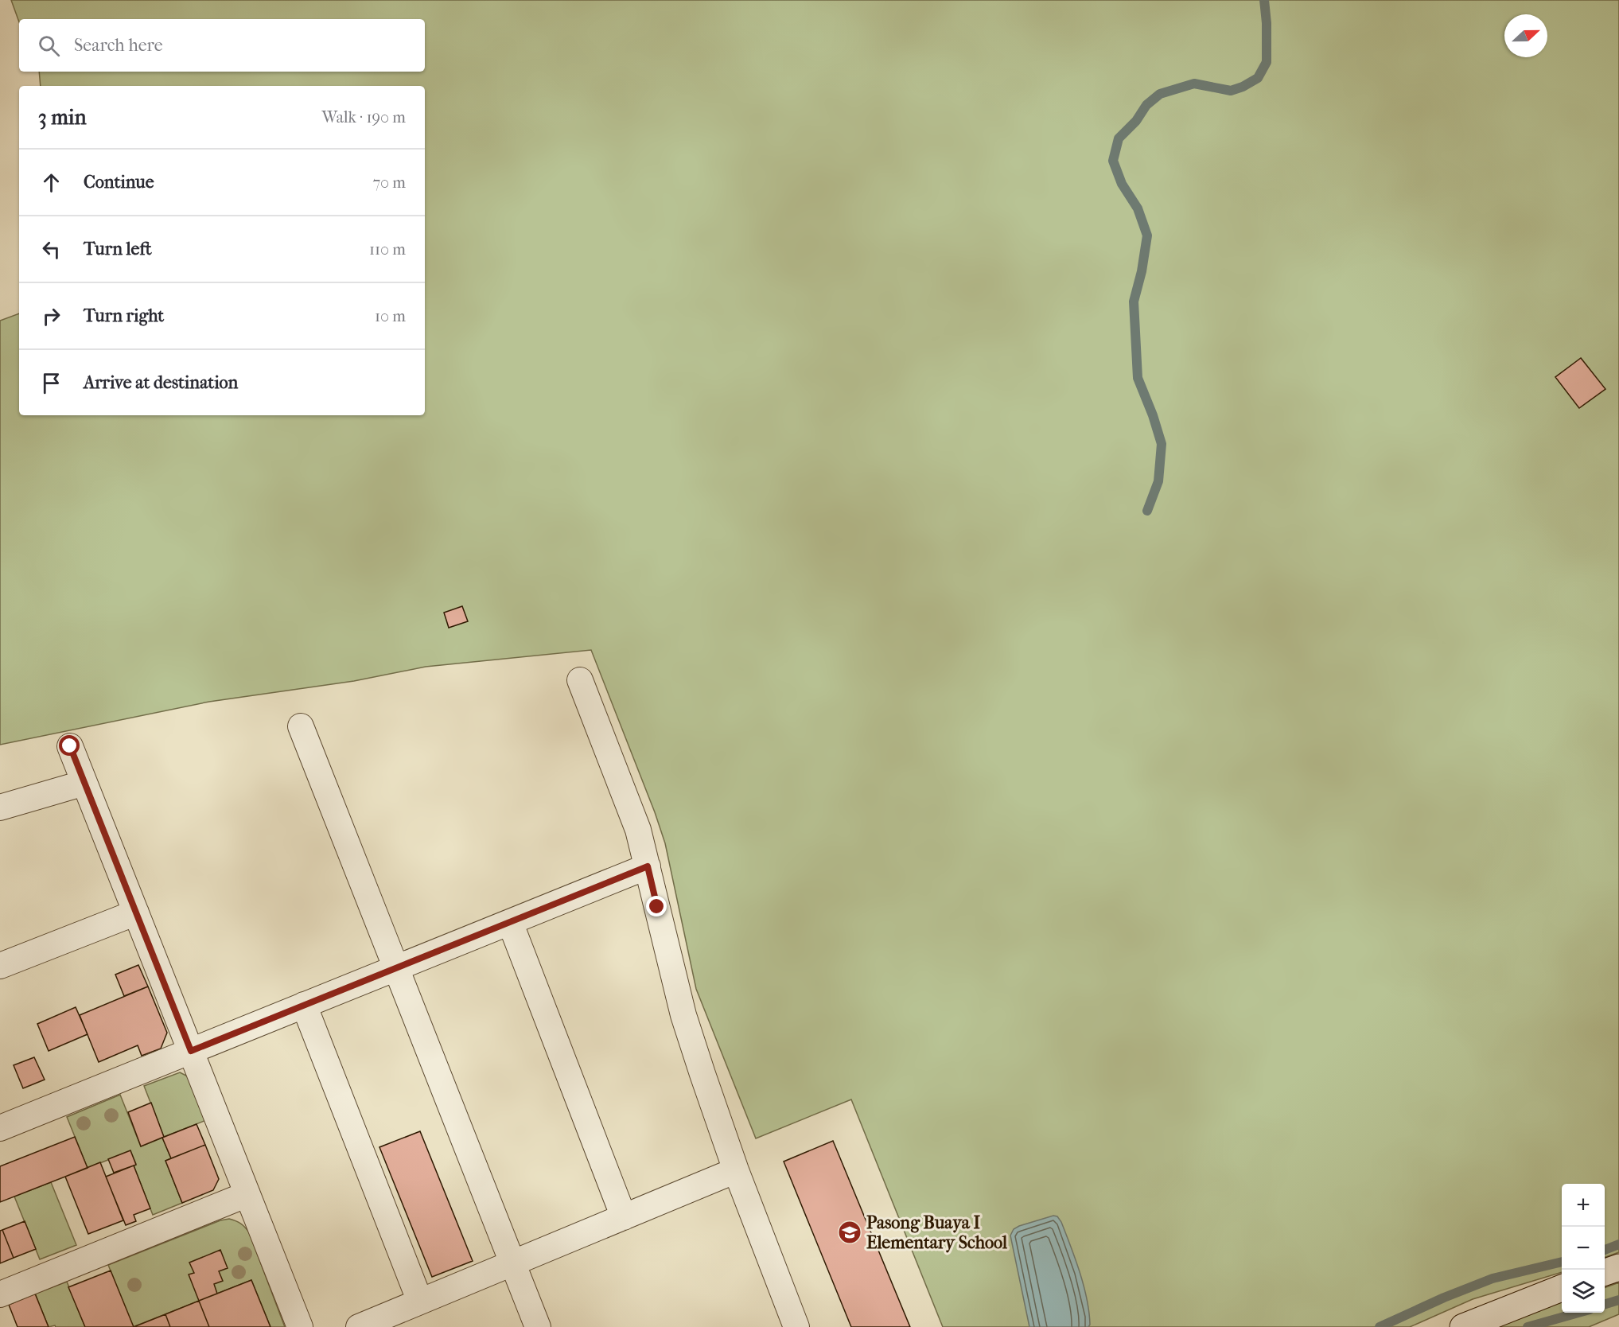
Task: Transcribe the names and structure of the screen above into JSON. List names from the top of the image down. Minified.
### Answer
{"places":{"school or university":["Pasong Buaya I Elementary School"]},"north":"right","page":{"search":"Search here","heading":["3 min","Walk · 190 m"],"list":[["Continue","70 m"],["Turn left","110 m"],["Turn right","10 m"],"Arrive at destination"],"map_buttons":["+","−"]}}
